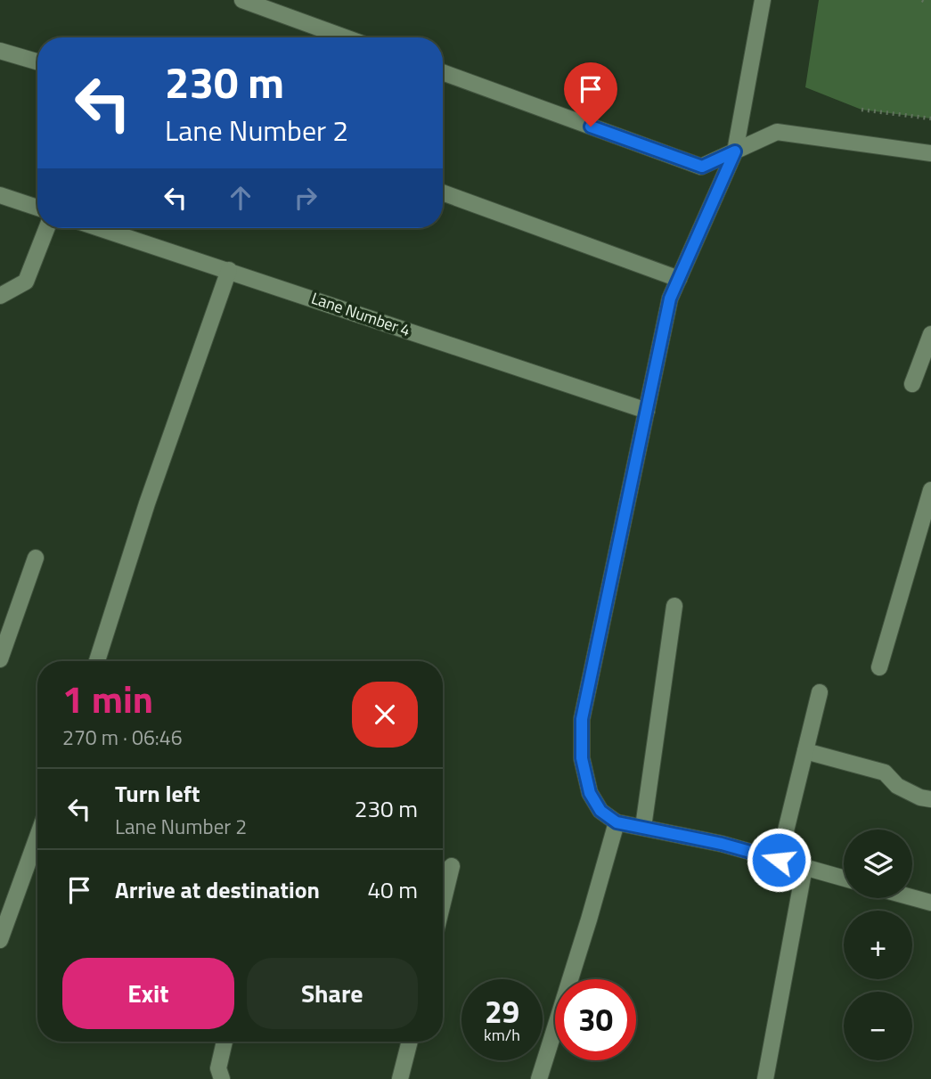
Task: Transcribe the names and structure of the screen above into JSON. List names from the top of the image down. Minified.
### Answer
{"streets":{"street":["Lane Number 4"]},"page":{"turn":["230 m","Lane Number 2"],"heading":["1 min","270 m · 06:46"],"list":[{"name":"Turn left","note":"Lane Number 2","value":"230 m"},{"name":"Arrive at destination","value":"40 m"}],"map_buttons":["+","−"],"buttons":["Exit","Share"],"speed":"29 km/h","limit":"30"}}
